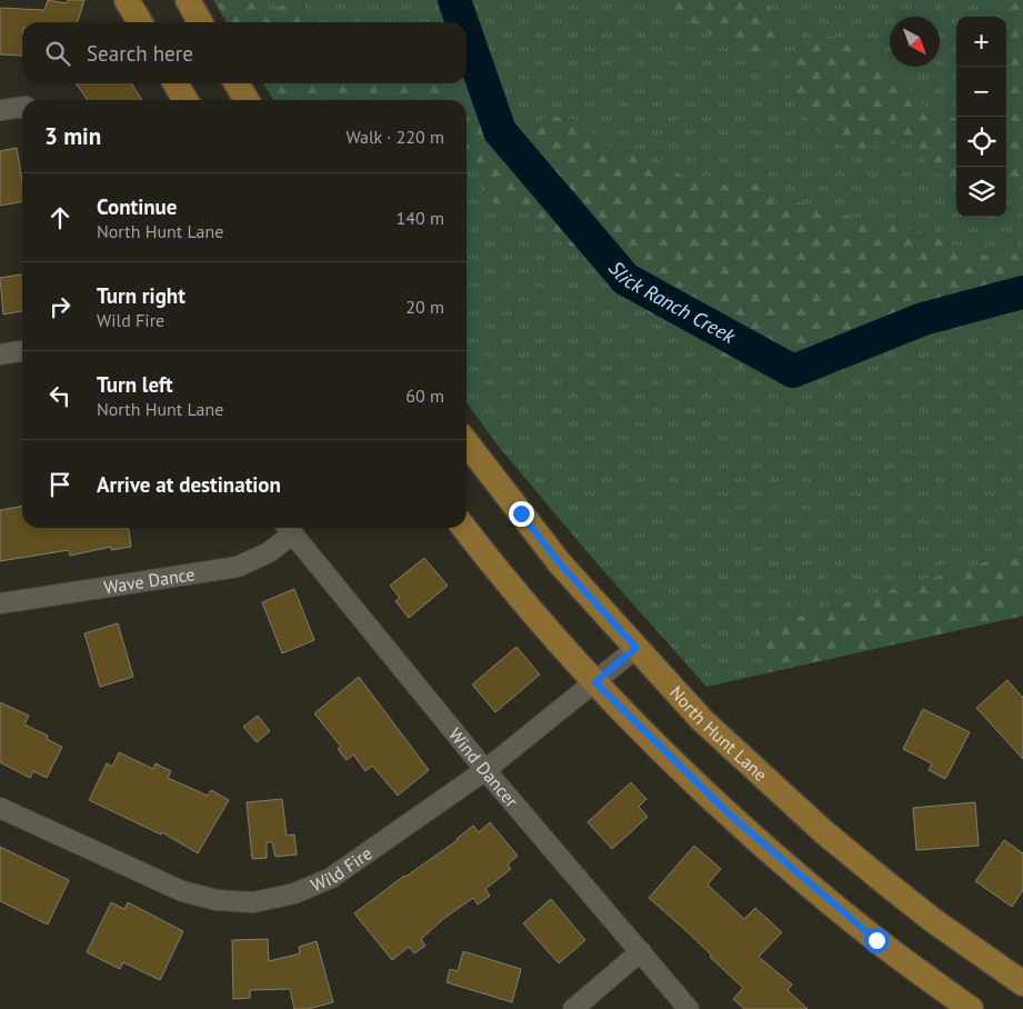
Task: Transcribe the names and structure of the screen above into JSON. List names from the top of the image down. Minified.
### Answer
{"streets":{"main road":["North Hunt Lane"],"street":["Wave Dance","Wind Dancer","Wild Fire"]},"crossings":[["Wave Dance","Wind Dancer"],["North Hunt Lane","Wild Fire"],["Wind Dancer","Wild Fire"]],"water":["Slick Ranch Creek"],"north":"bottom right","page":{"map_buttons":["+","−"],"search":"Search here","heading":["3 min","Walk · 220 m"],"list":[["Continue","North Hunt Lane","140 m"],["Turn right","Wild Fire","20 m"],["Turn left","North Hunt Lane","60 m"],"Arrive at destination"]}}
